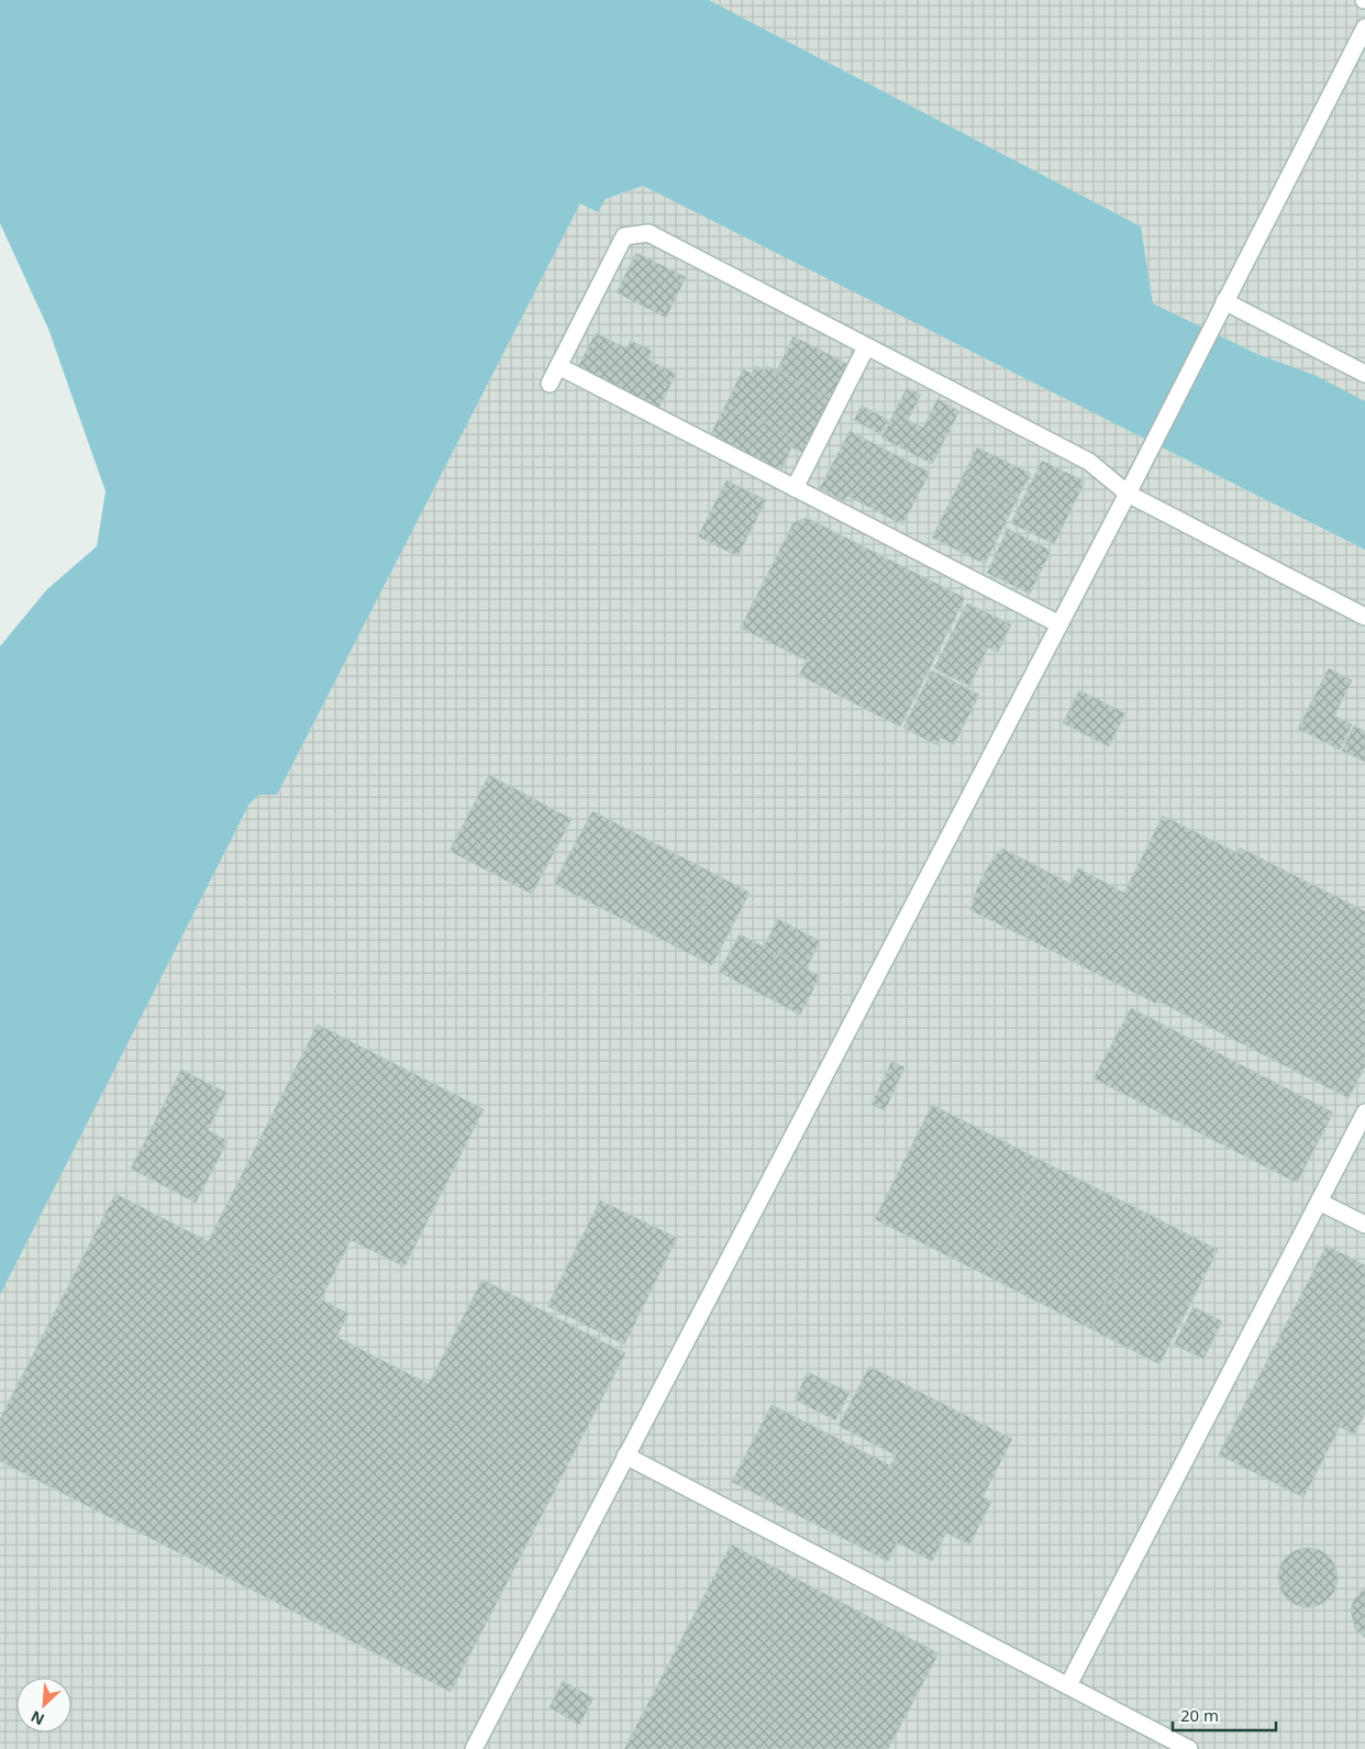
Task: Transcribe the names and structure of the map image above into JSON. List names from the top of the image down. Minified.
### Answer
{"scale_bar":"20 m","north":"bottom left"}
